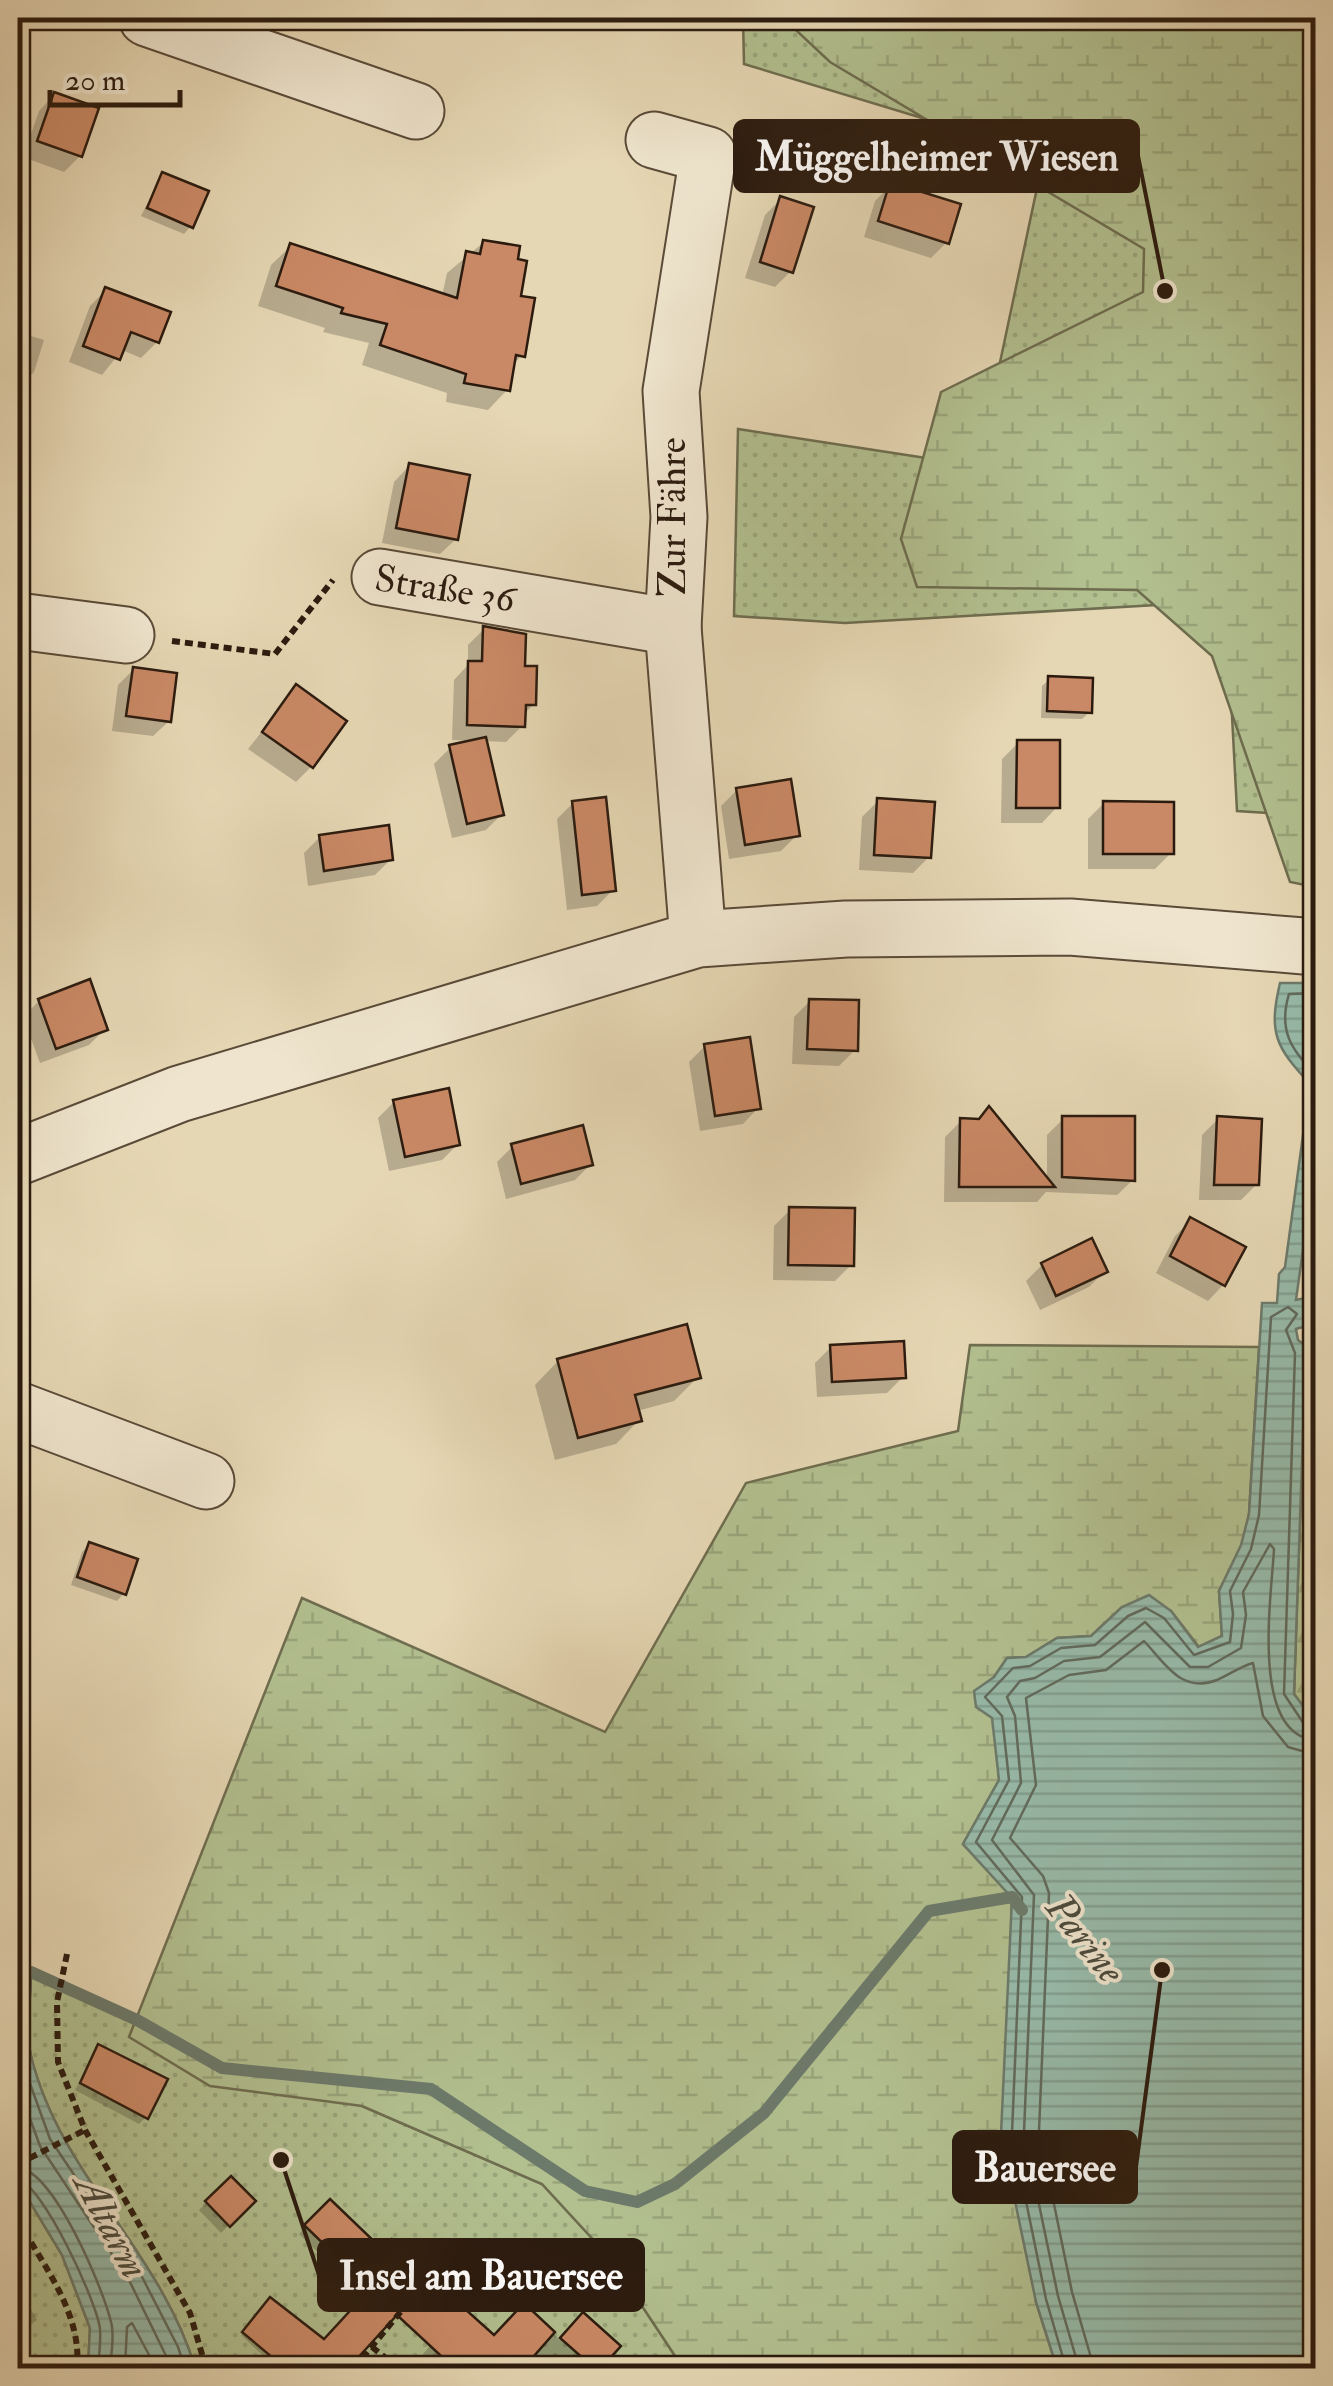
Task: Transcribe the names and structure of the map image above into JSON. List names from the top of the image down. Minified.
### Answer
{"streets":{"street":["Zur Fähre","Straße 36"]},"crossings":[["Zur Fähre","Straße 36"]],"water":["Parine","Altarm"],"places":["Müggelheimer Wiesen","Bauersee","Insel am Bauersee"],"scale_bar":"20 m"}
